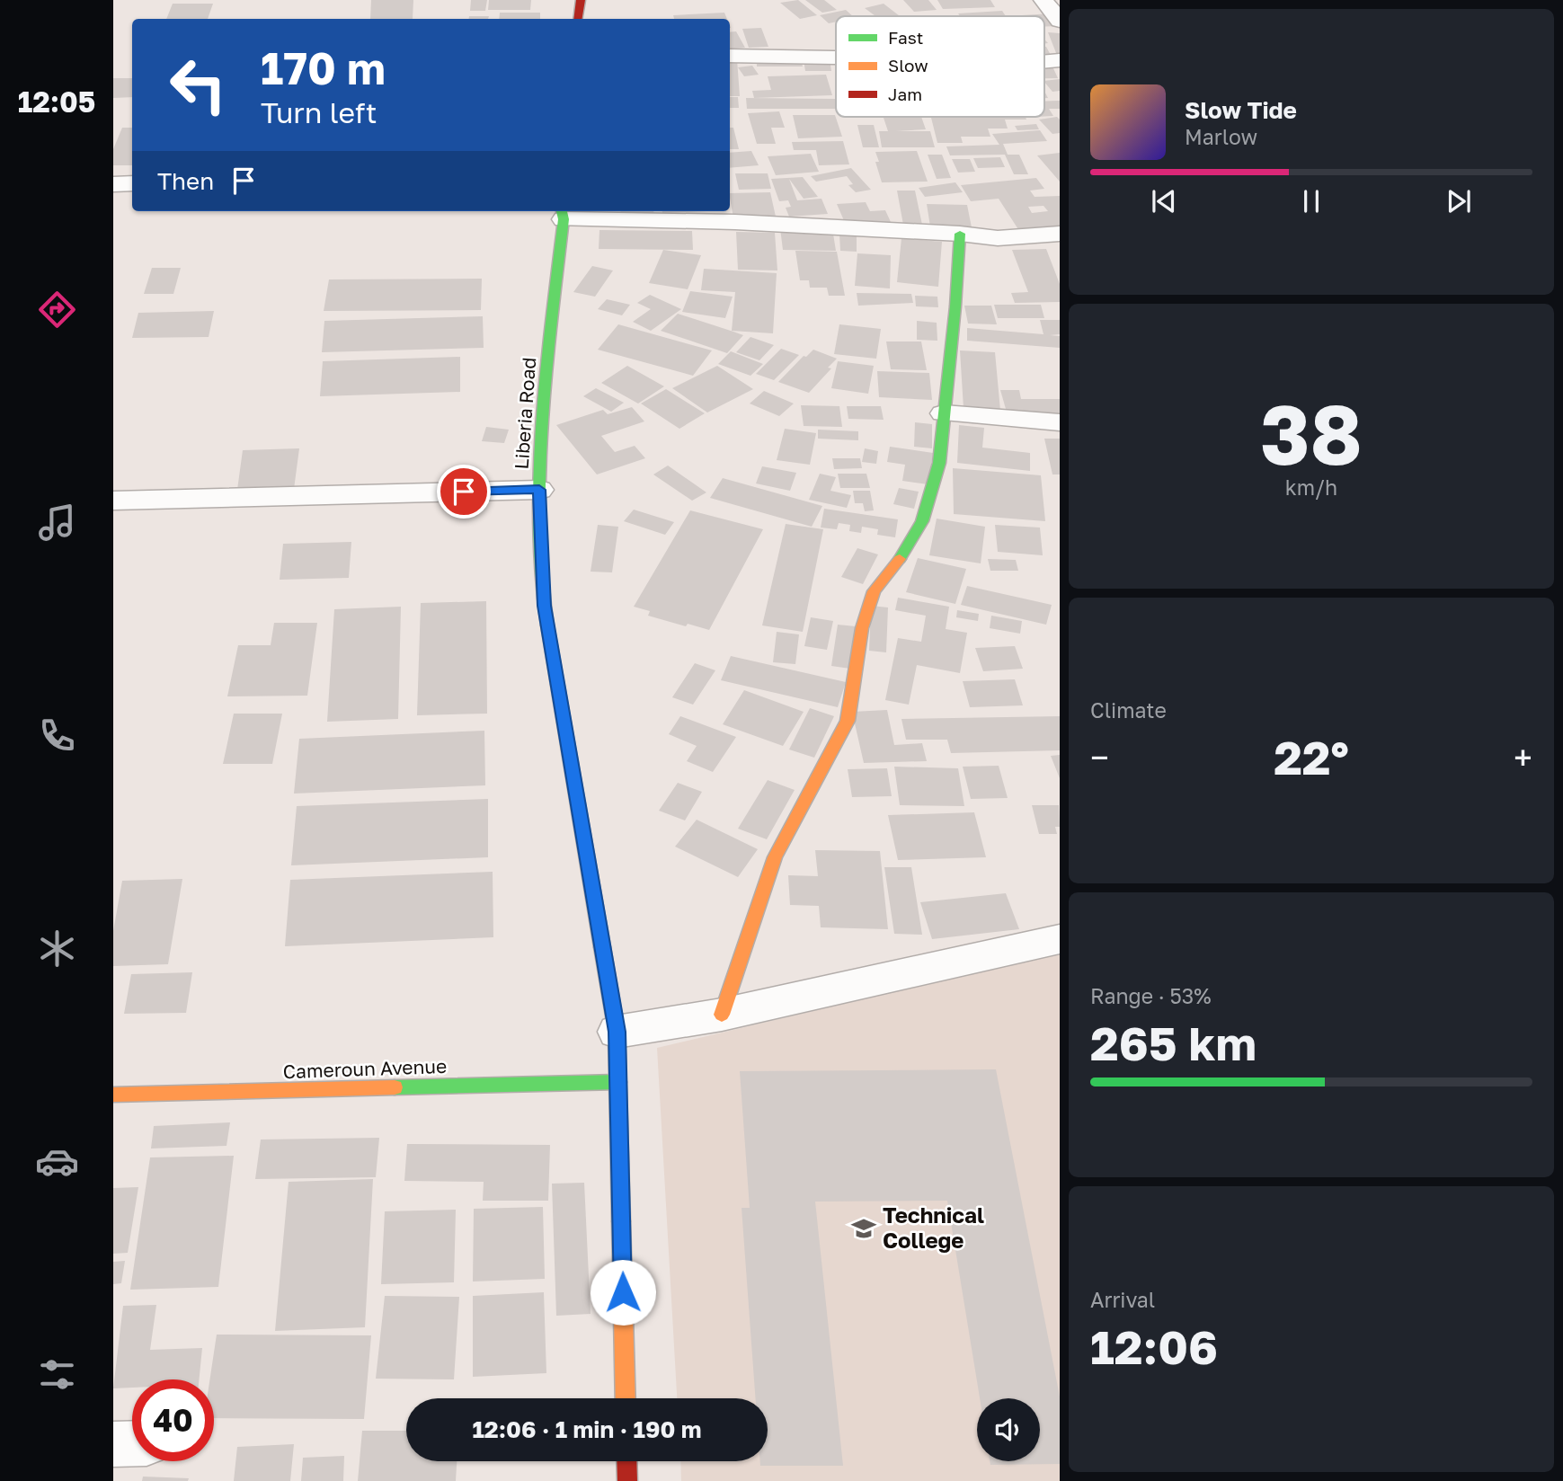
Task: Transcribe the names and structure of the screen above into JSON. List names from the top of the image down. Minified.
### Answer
{"streets":{"street":["Liberia Road","Cameroun Avenue"]},"crossings":[["Liberia Road","Cameroun Avenue"]],"places":{"school or university":["Technical College"]},"legend":["Fast","Slow","Jam"],"page":{"tabs":"12:05","turn":["170 m","Turn left"],"song":["Slow Tide","Marlow"],"then":"Then","tile":[["38","km/h"],"Climate",["Range · 53%","265 km"],["Arrival","12:06"]],"heat":["−","22°","+"],"limit":"40","trip":"12:06 · 1 min · 190 m"}}
